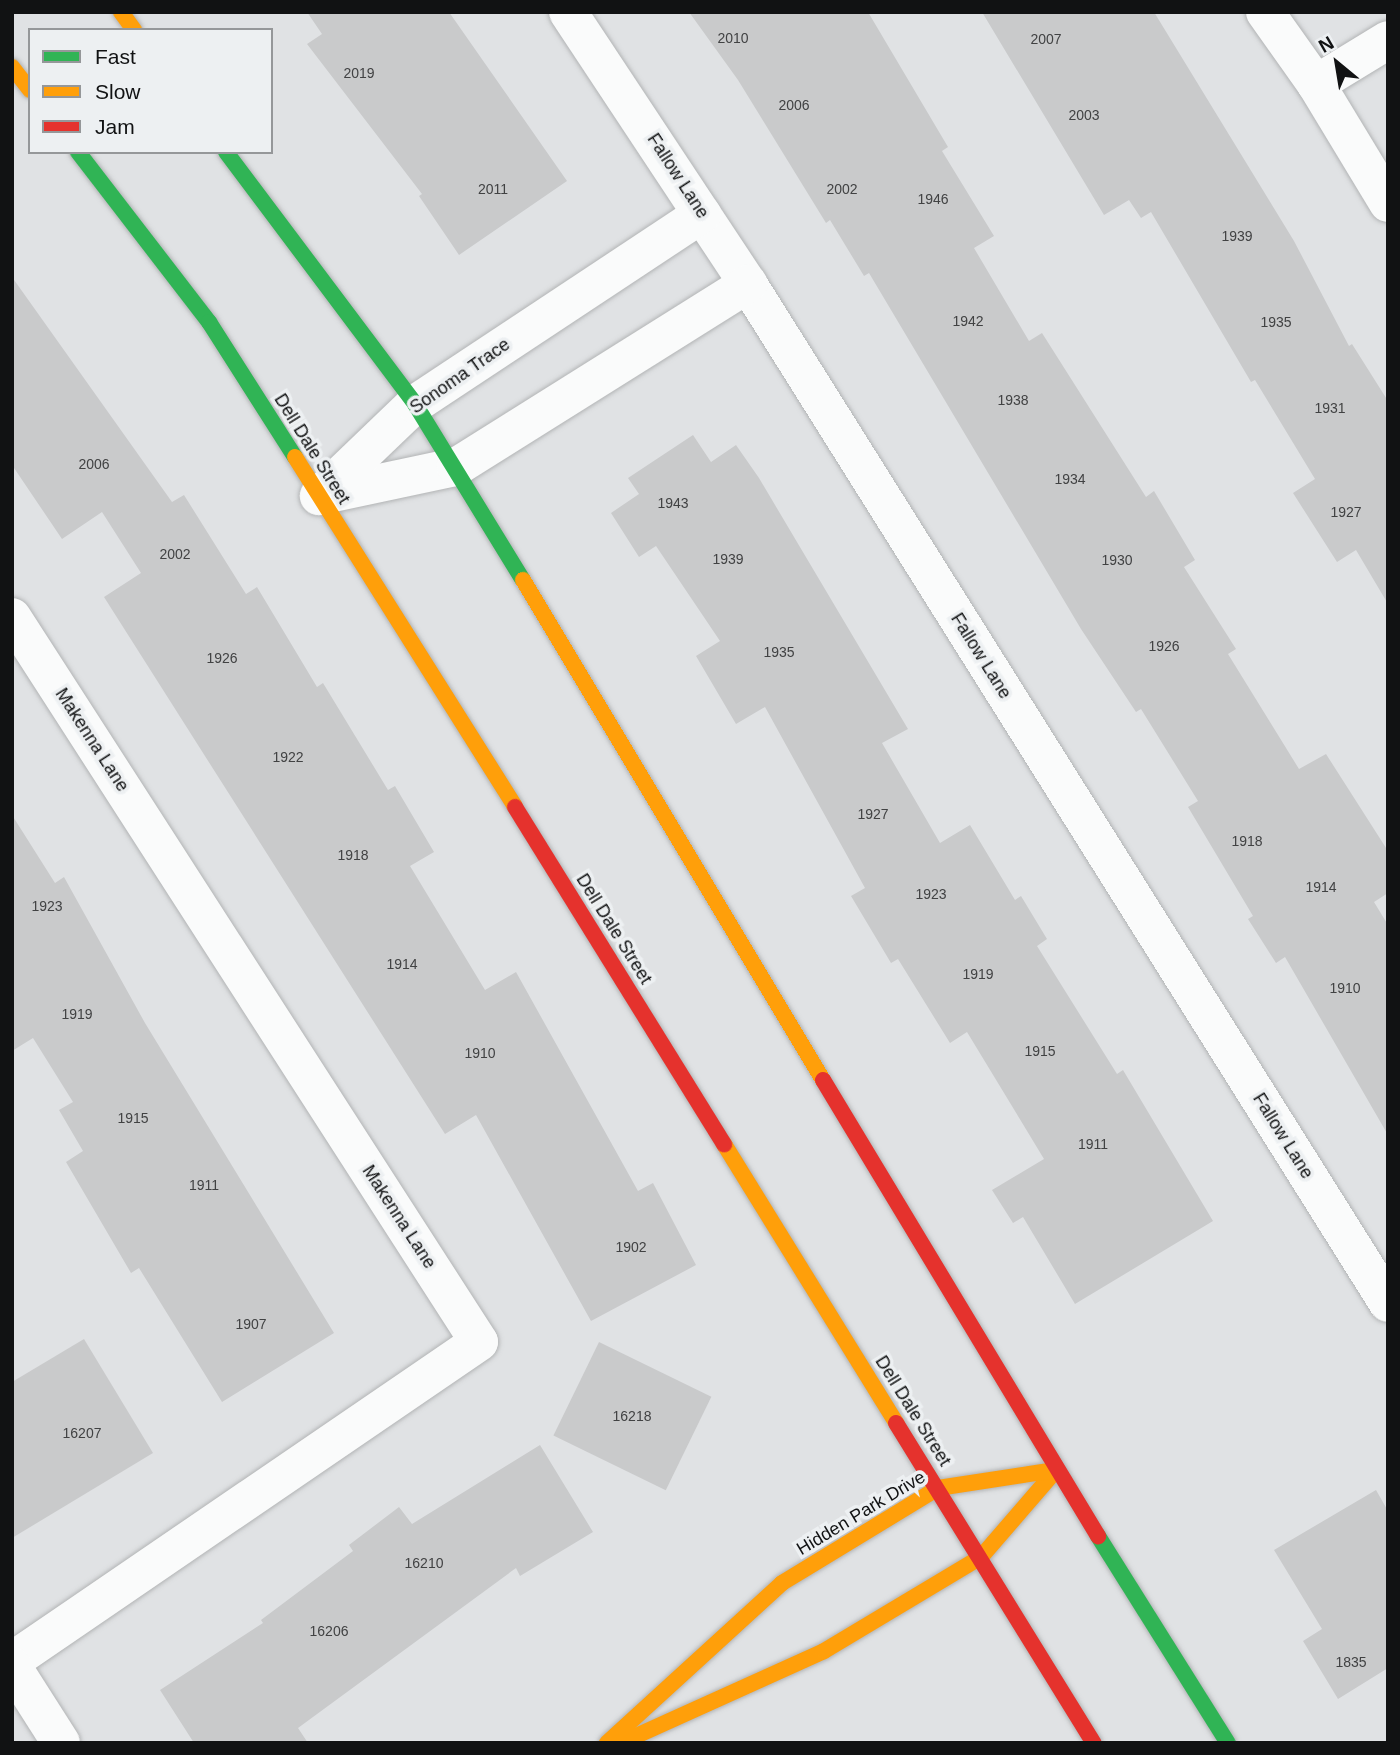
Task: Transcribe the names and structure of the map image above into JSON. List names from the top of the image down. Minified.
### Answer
{"streets":{"main road":["Dell Dale Street","Hidden Park Drive"],"street":["Fallow Lane","Sonoma Trace","Makenna Lane"]},"crossings":[["Fallow Lane","Sonoma Trace"],["Sonoma Trace","Dell Dale Street"],["Dell Dale Street","Hidden Park Drive"]],"house_numbers":["2010","2007","2019","2006","2003","2011","2002","1946","1939","1942","1935","1938","1931","2006","1934","1943","1927","2002","1939","1930","1926","1935","1926","1922","1927","1918","1918","1914","1923","1923","1914","1919","1910","1919","1915","1910","1915","1911","1911","1902","1907","16218","16207","16210","16206","1835"],"legend":["Fast","Slow","Jam"],"north":"top left"}
